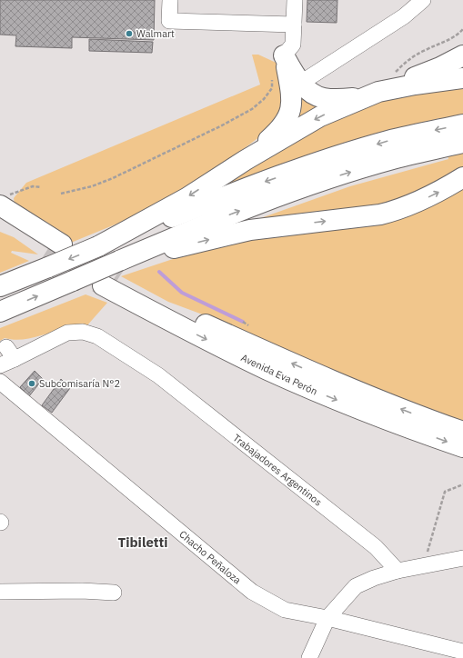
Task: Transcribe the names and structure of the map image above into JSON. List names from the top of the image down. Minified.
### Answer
{"streets":{"main road":["Avenida Eva Perón"],"street":["Trabajadores Argentinos","Chacho Peñaloza"]},"districts":["Tibiletti"],"places":["Walmart","Subcomisaría N°2"]}
